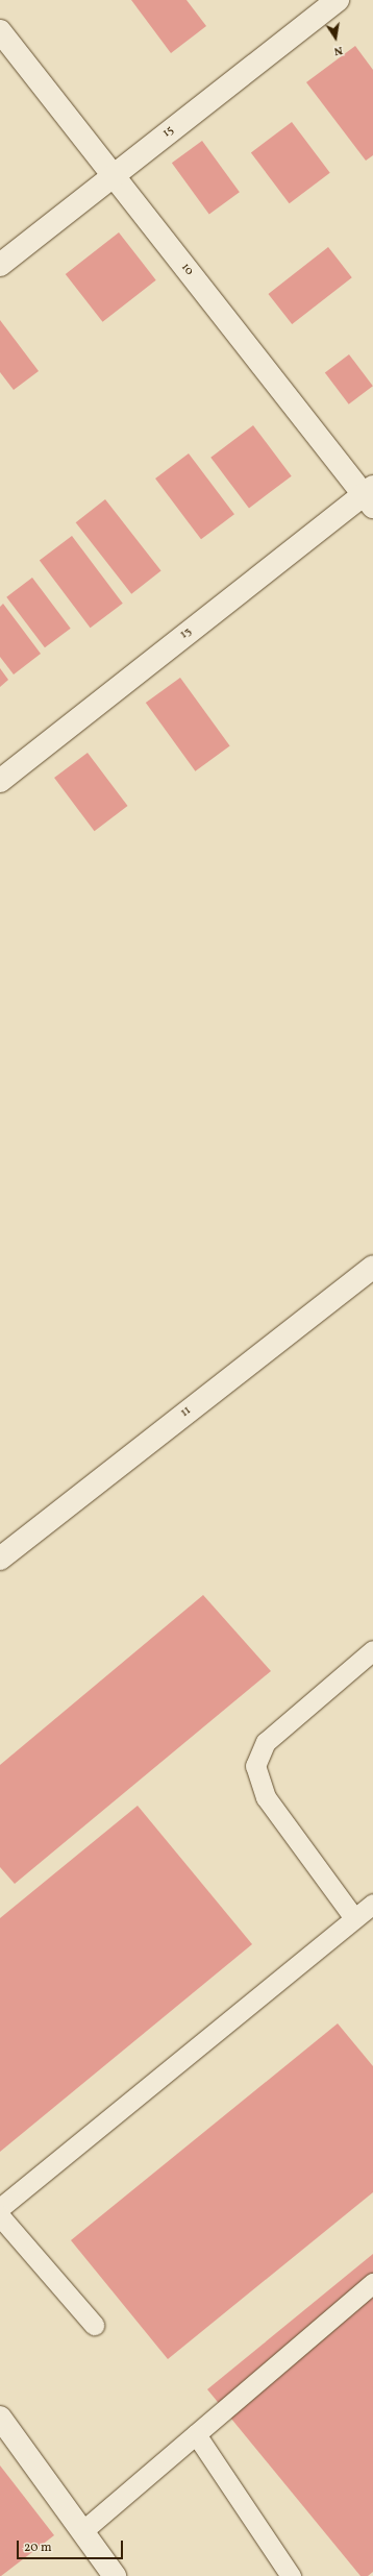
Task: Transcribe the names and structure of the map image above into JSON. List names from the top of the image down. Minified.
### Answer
{"streets":{"street":["15","10","13","11"]},"crossings":[["15","10"],["10","13"]],"scale_bar":"20 m","north":"bottom"}
